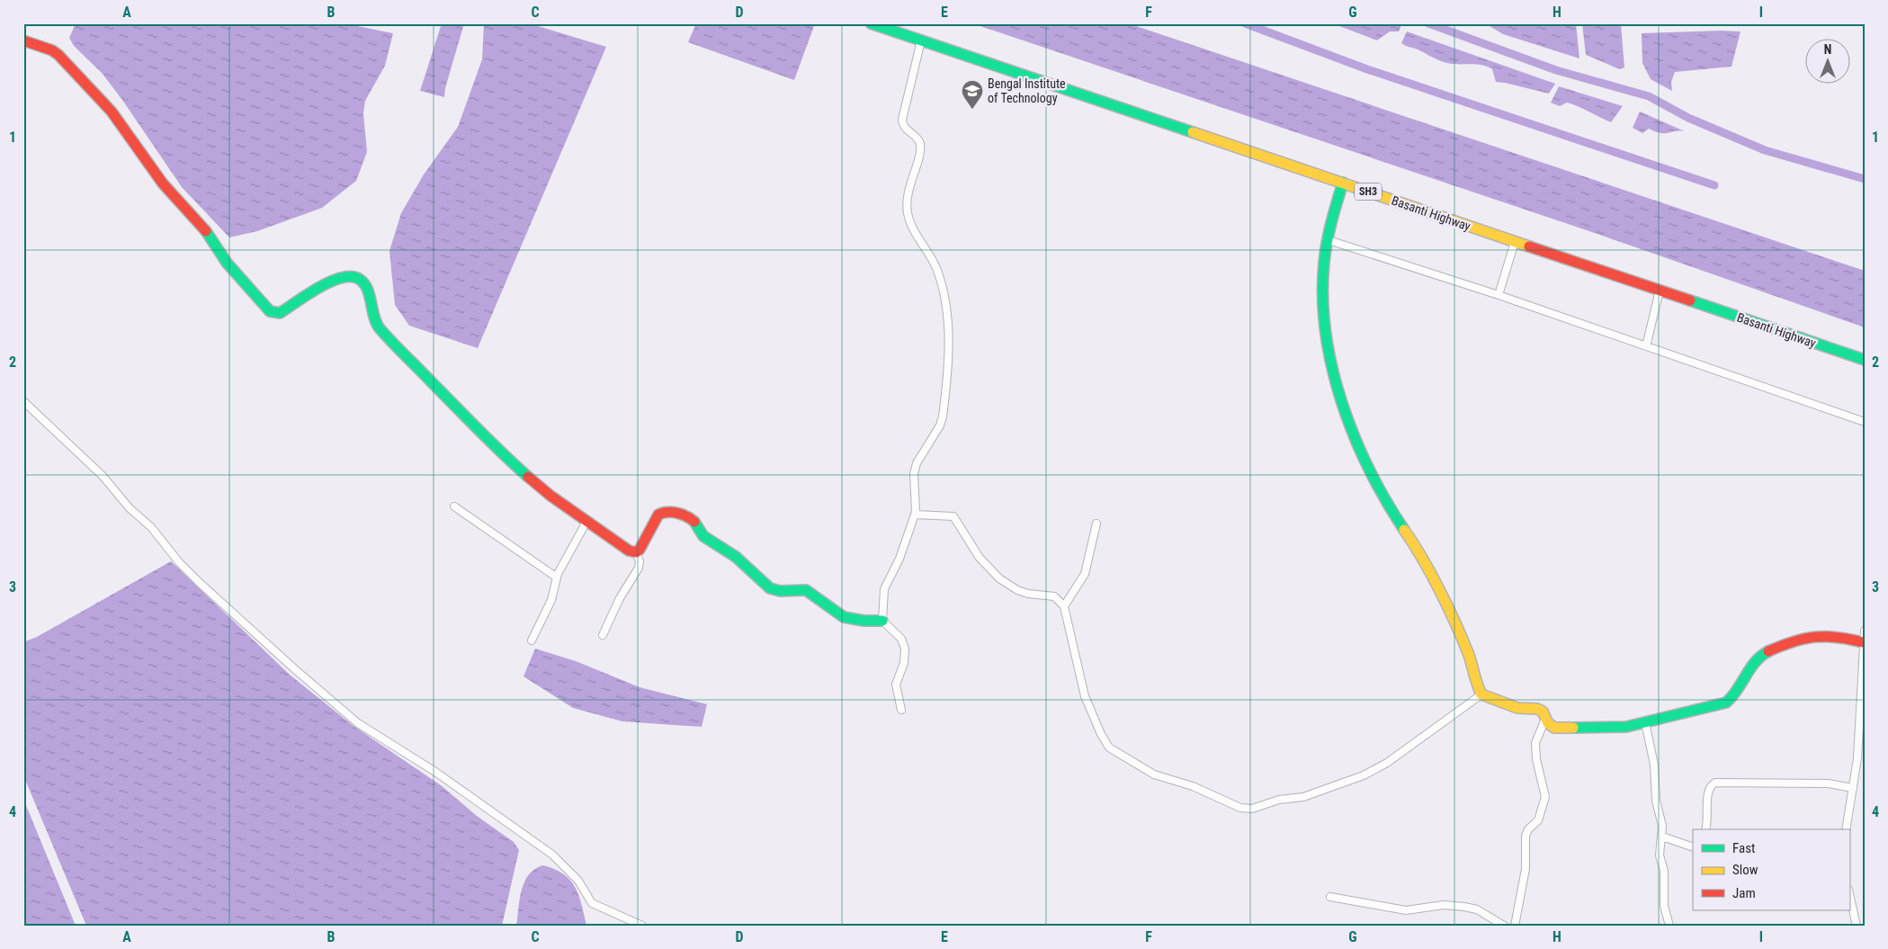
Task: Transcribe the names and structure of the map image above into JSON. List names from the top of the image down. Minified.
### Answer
{"streets":{"street":["SH3","Basanti Highway"]},"places":{"school or university":["Bengal Institute of Technology"]},"legend":["Fast","Slow","Jam"],"north":"top","grid":{"columns":["A","B","C","D","E","F","G","H","I"],"rows":["1","2","3","4"]}}
